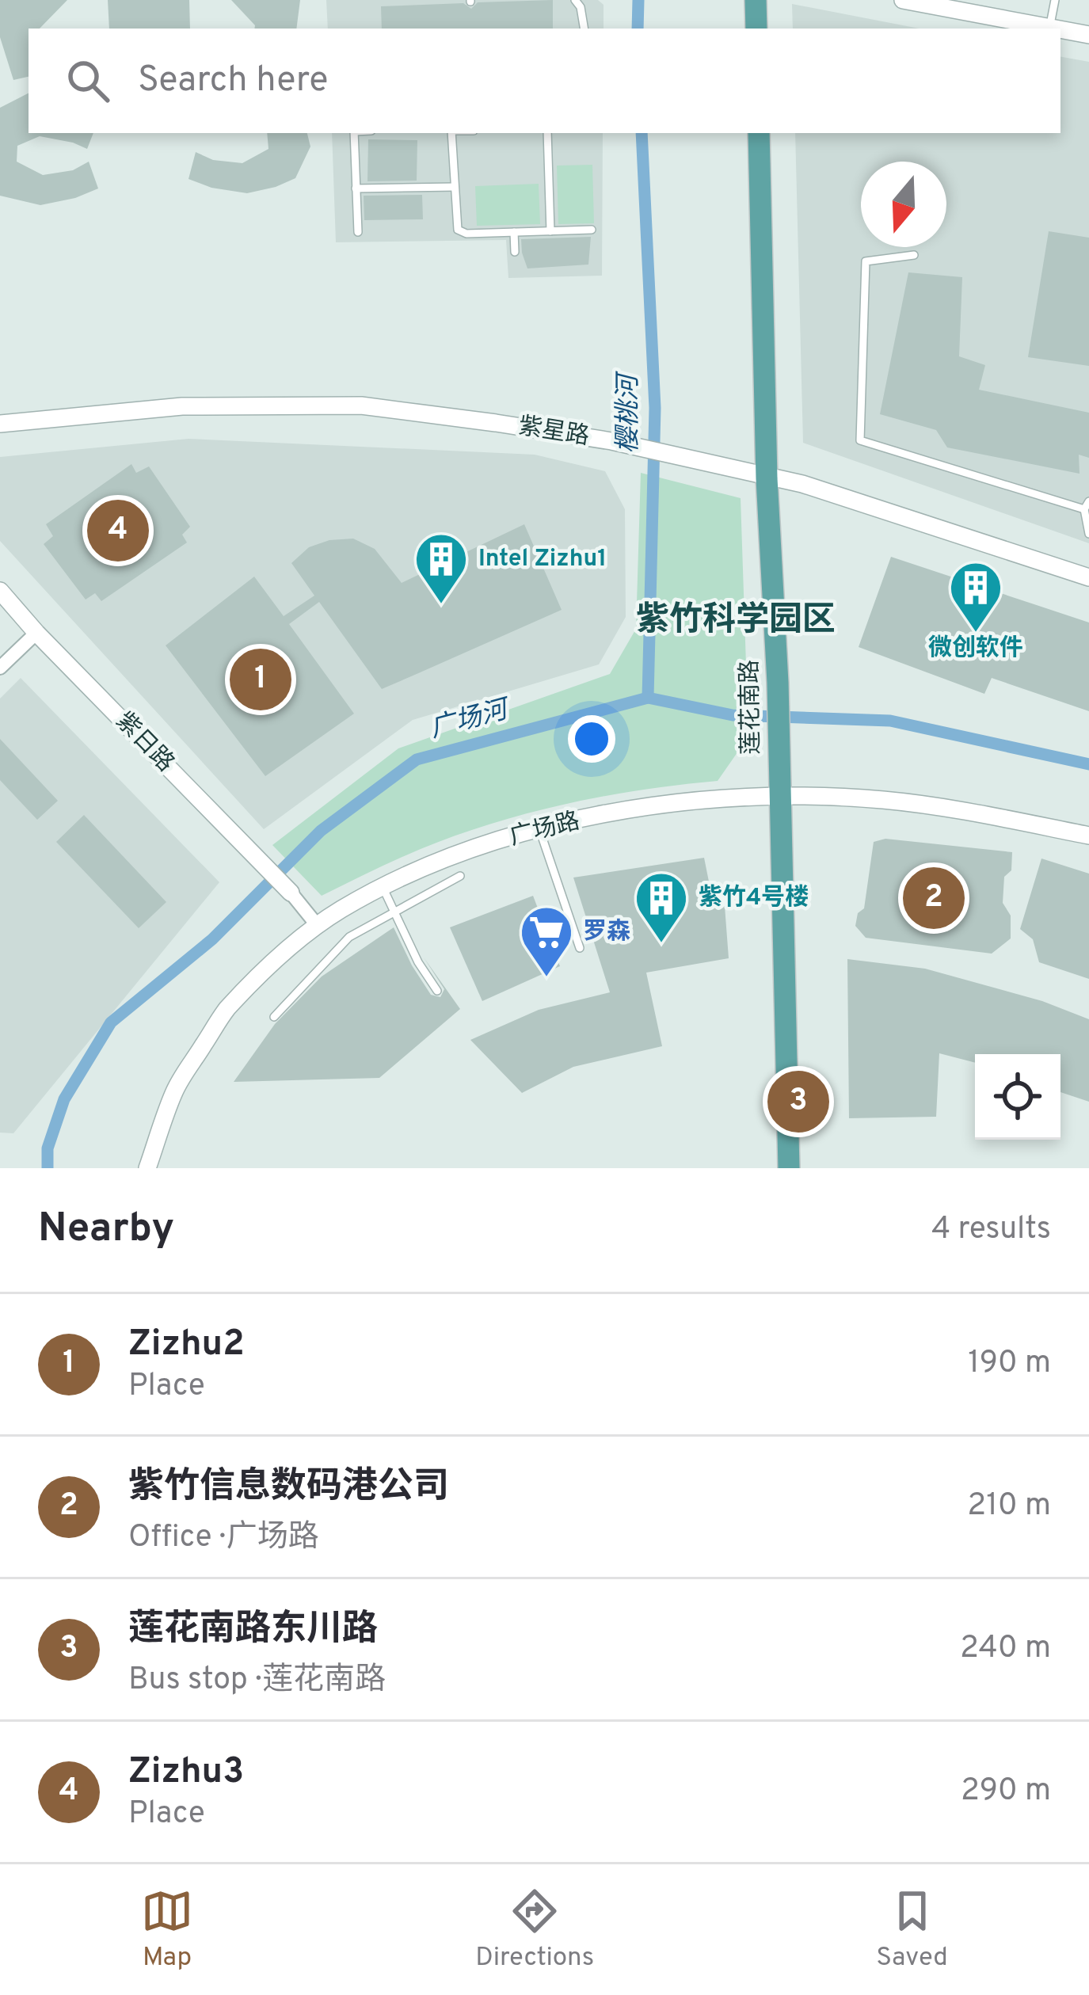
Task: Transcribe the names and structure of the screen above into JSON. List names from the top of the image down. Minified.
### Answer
{"streets":{"main road":["莲花南路"],"street":["紫星路","紫日路","广场路"]},"crossings":[["紫星路","莲花南路"],["莲花南路","广场路"]],"districts":["紫竹科学园区"],"water":["樱桃河","广场河"],"places":{"building":["Intel Zizhu1","微创软件","紫竹4号楼"],"supermarket":["罗森"]},"north":"bottom","page":{"search":"Search here","pins":["4","1","2","3"],"heading":["Nearby","4 results"],"list":[{"mark":"1","name":"Zizhu2","note":"Place","value":"190 m"},{"mark":"2","name":"紫竹信息数码港公司","note":"Office · 广场路","value":"210 m"},{"mark":"3","name":"莲花南路东川路","note":"Bus stop · 莲花南路","value":"240 m"},{"mark":"4","name":"Zizhu3","note":"Place","value":"290 m"}],"nav":["Map","Directions","Saved"]}}
